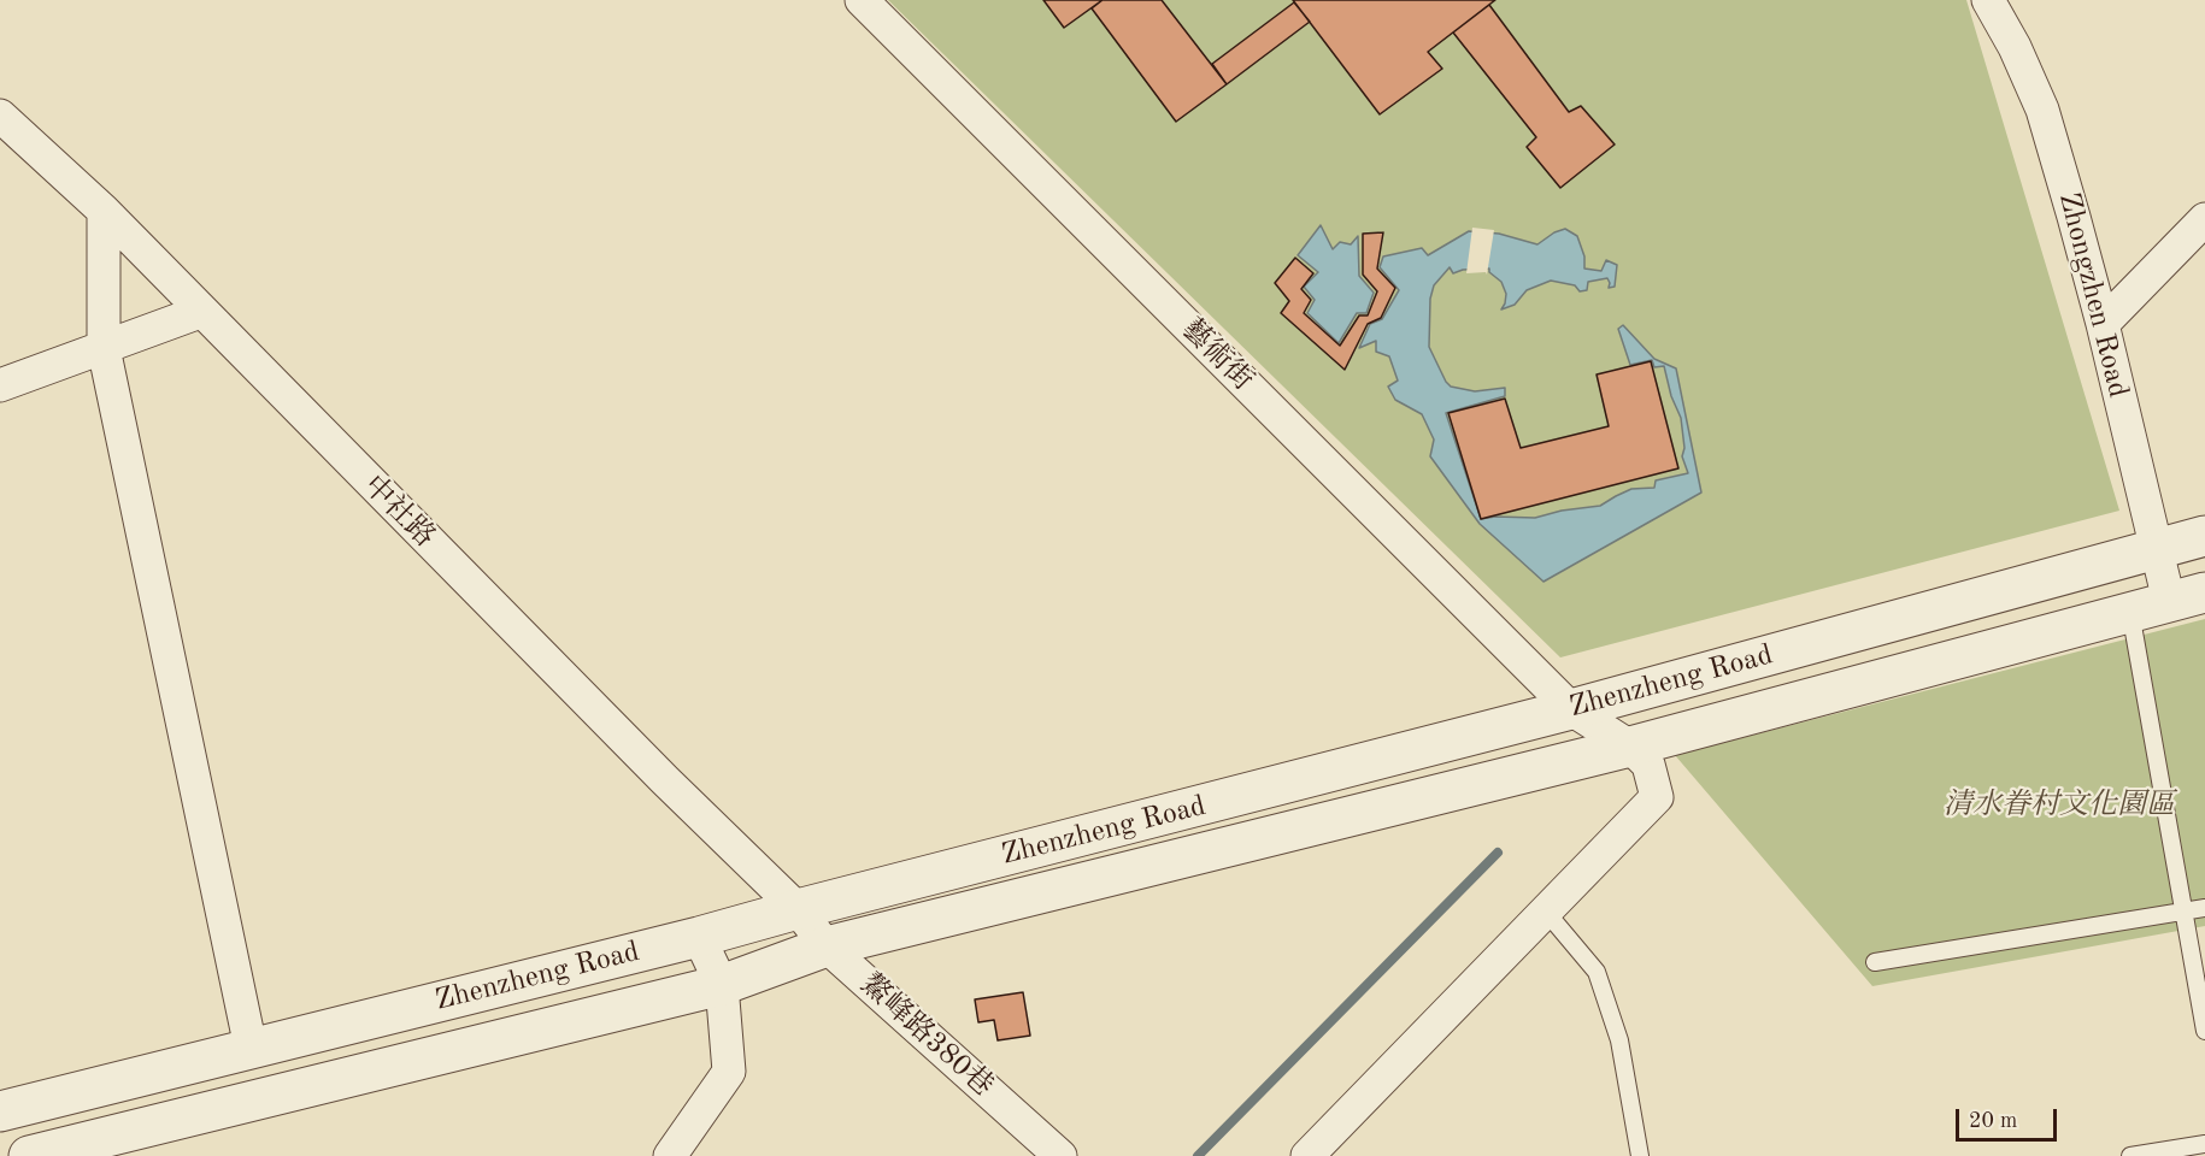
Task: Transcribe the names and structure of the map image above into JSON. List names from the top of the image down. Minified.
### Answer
{"streets":{"street":["Zhongzhen Road","藝術街","中社路","Zhenzheng Road","鰲峰路380巷"]},"crossings":[["Zhongzhen Road","Zhenzheng Road"],["藝術街","Zhenzheng Road"],["中社路","Zhenzheng Road"],["中社路","鰲峰路380巷"],["Zhenzheng Road","鰲峰路380巷"]],"parks":["清水眷村文化園區"],"scale_bar":"20 m"}
